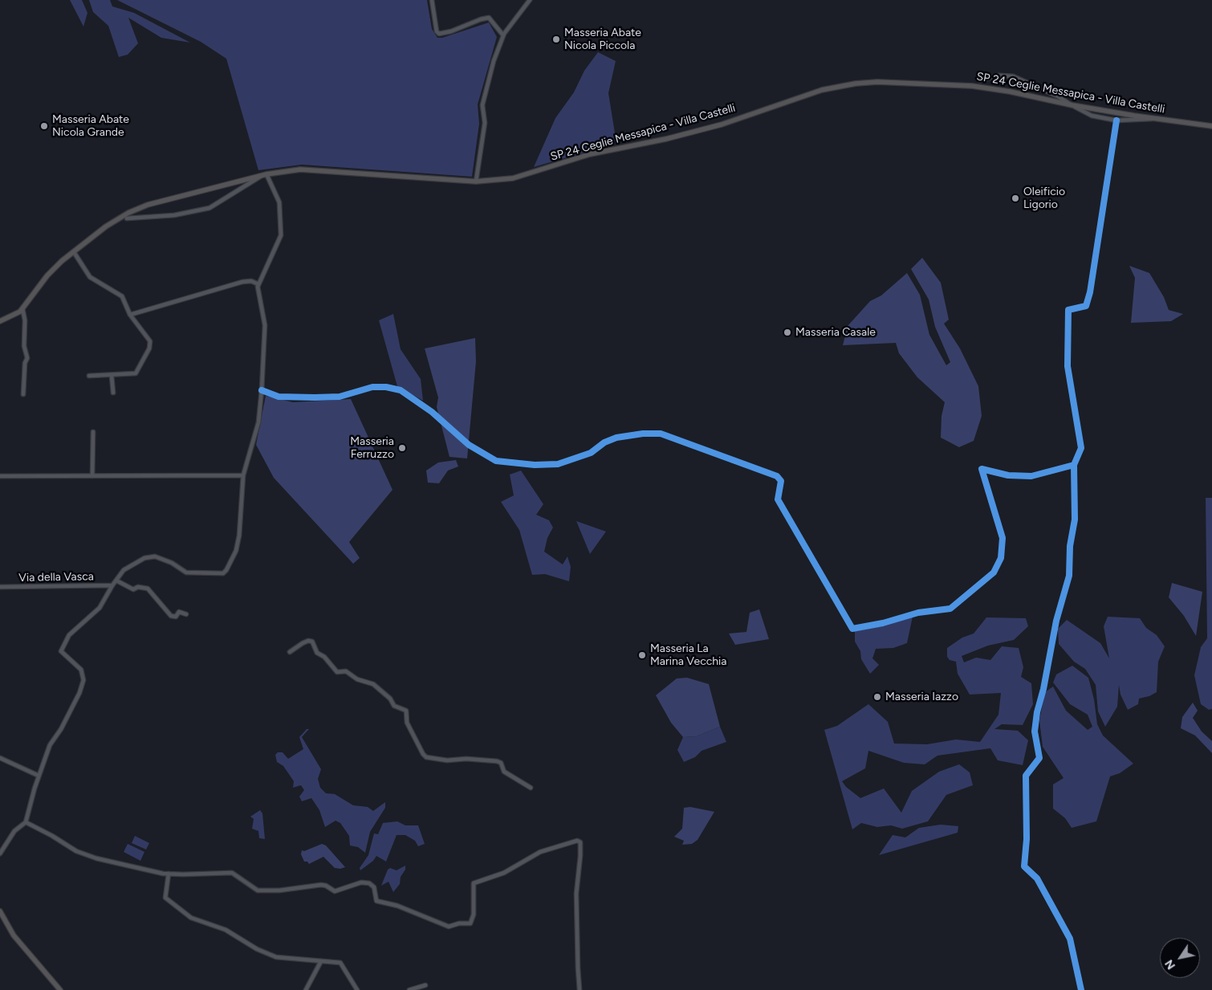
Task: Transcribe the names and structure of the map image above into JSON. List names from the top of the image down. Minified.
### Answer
{"streets":{"main road":["SP 24 Ceglie Messapica - Villa Castelli"],"street":["Via della Vasca"]},"places":["Masseria Abate Nicola Piccola","Masseria Abate Nicola Grande","Oleificio Ligorio","Masseria Casale","Masseria Ferruzzo","Masseria La Marina Vecchia","Masseria Iazzo"],"north":"bottom left"}
